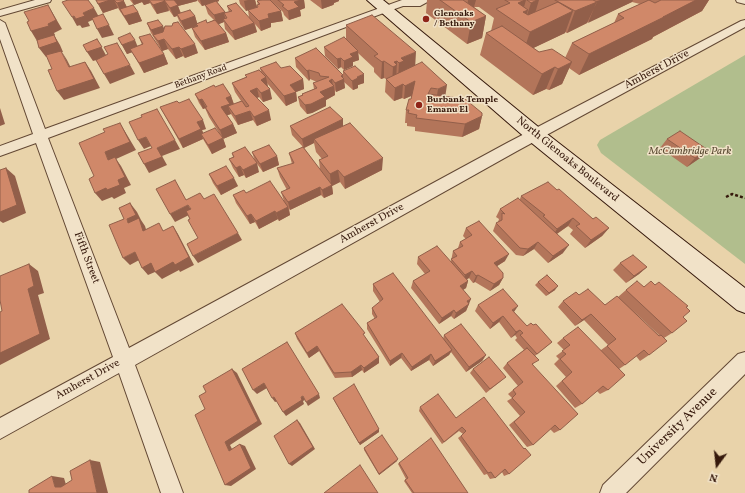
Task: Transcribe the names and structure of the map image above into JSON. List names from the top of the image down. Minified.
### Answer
{"streets":{"main road":["North Glenoaks Boulevard"],"street":["Amherst Drive","Bethany Road","Fifth Street","University Avenue"]},"crossings":[["Amherst Drive","North Glenoaks Boulevard"],["Amherst Drive","Fifth Street"],["Bethany Road","North Glenoaks Boulevard"],["Bethany Road","Fifth Street"]],"parks":["McCambridge Park"],"places":["Glenoaks / Bethany","Burbank Temple Emanu El"],"north":"bottom"}
